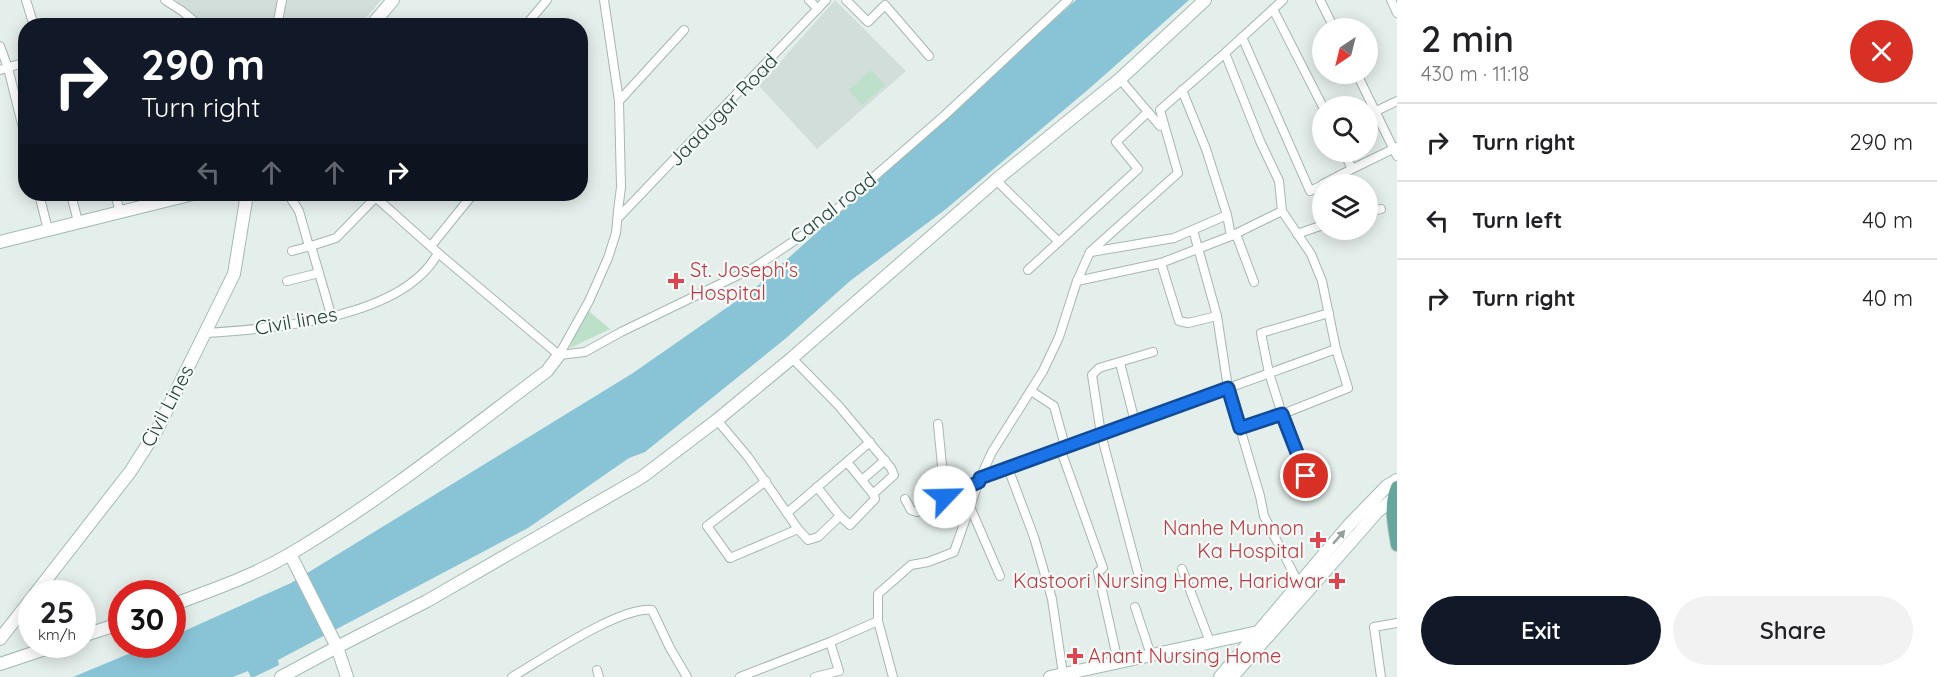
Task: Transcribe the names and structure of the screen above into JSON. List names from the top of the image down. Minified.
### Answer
{"streets":{"street":["Jaadugar Road","Canal road","Civil lines","Civil Lines"]},"crossings":[["Civil lines","Civil Lines"]],"places":{"health":["St. Joseph's Hospital","Nanhe Munnon Ka Hospital","Kastoori Nursing Home, Haridwar","Anant Nursing Home"]},"north":"bottom left","page":{"heading":["2 min","430 m · 11:18"],"turn":["290 m","Turn right"],"list":[{"name":"Turn right","value":"290 m"},{"name":"Turn left","value":"40 m"},{"name":"Turn right","value":"40 m"}],"speed":"25 km/h","limit":"30","buttons":["Exit","Share"]}}
